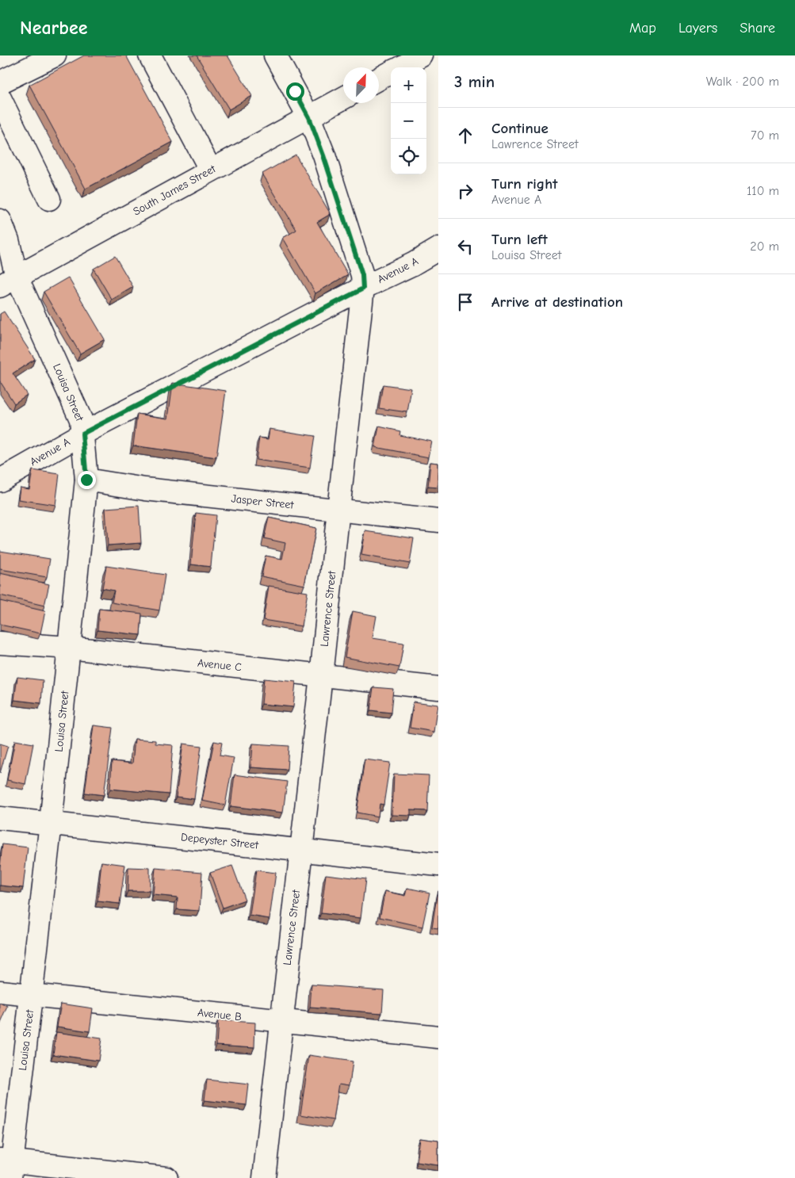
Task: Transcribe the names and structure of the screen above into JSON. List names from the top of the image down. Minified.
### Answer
{"streets":{"street":["South James Street","Avenue A","Louisa Street","Jasper Street","Lawrence Street","Avenue C","Depeyster Street","Avenue B"]},"crossings":[["South James Street","Louisa Street"],["South James Street","Lawrence Street"],["Avenue A","Louisa Street"],["Avenue A","Lawrence Street"],["Louisa Street","Jasper Street"],["Louisa Street","Avenue C"],["Louisa Street","Depeyster Street"],["Louisa Street","Avenue B"],["Jasper Street","Lawrence Street"],["Lawrence Street","Avenue C"],["Lawrence Street","Depeyster Street"],["Lawrence Street","Avenue B"]],"north":"top right","page":{"header":"Nearbee","nav":["Map","Layers","Share"],"heading":["3 min","Walk · 200 m"],"map_buttons":["+","−"],"list":[["Continue","Lawrence Street","70 m"],["Turn right","Avenue A","110 m"],["Turn left","Louisa Street","20 m"],"Arrive at destination"]}}
